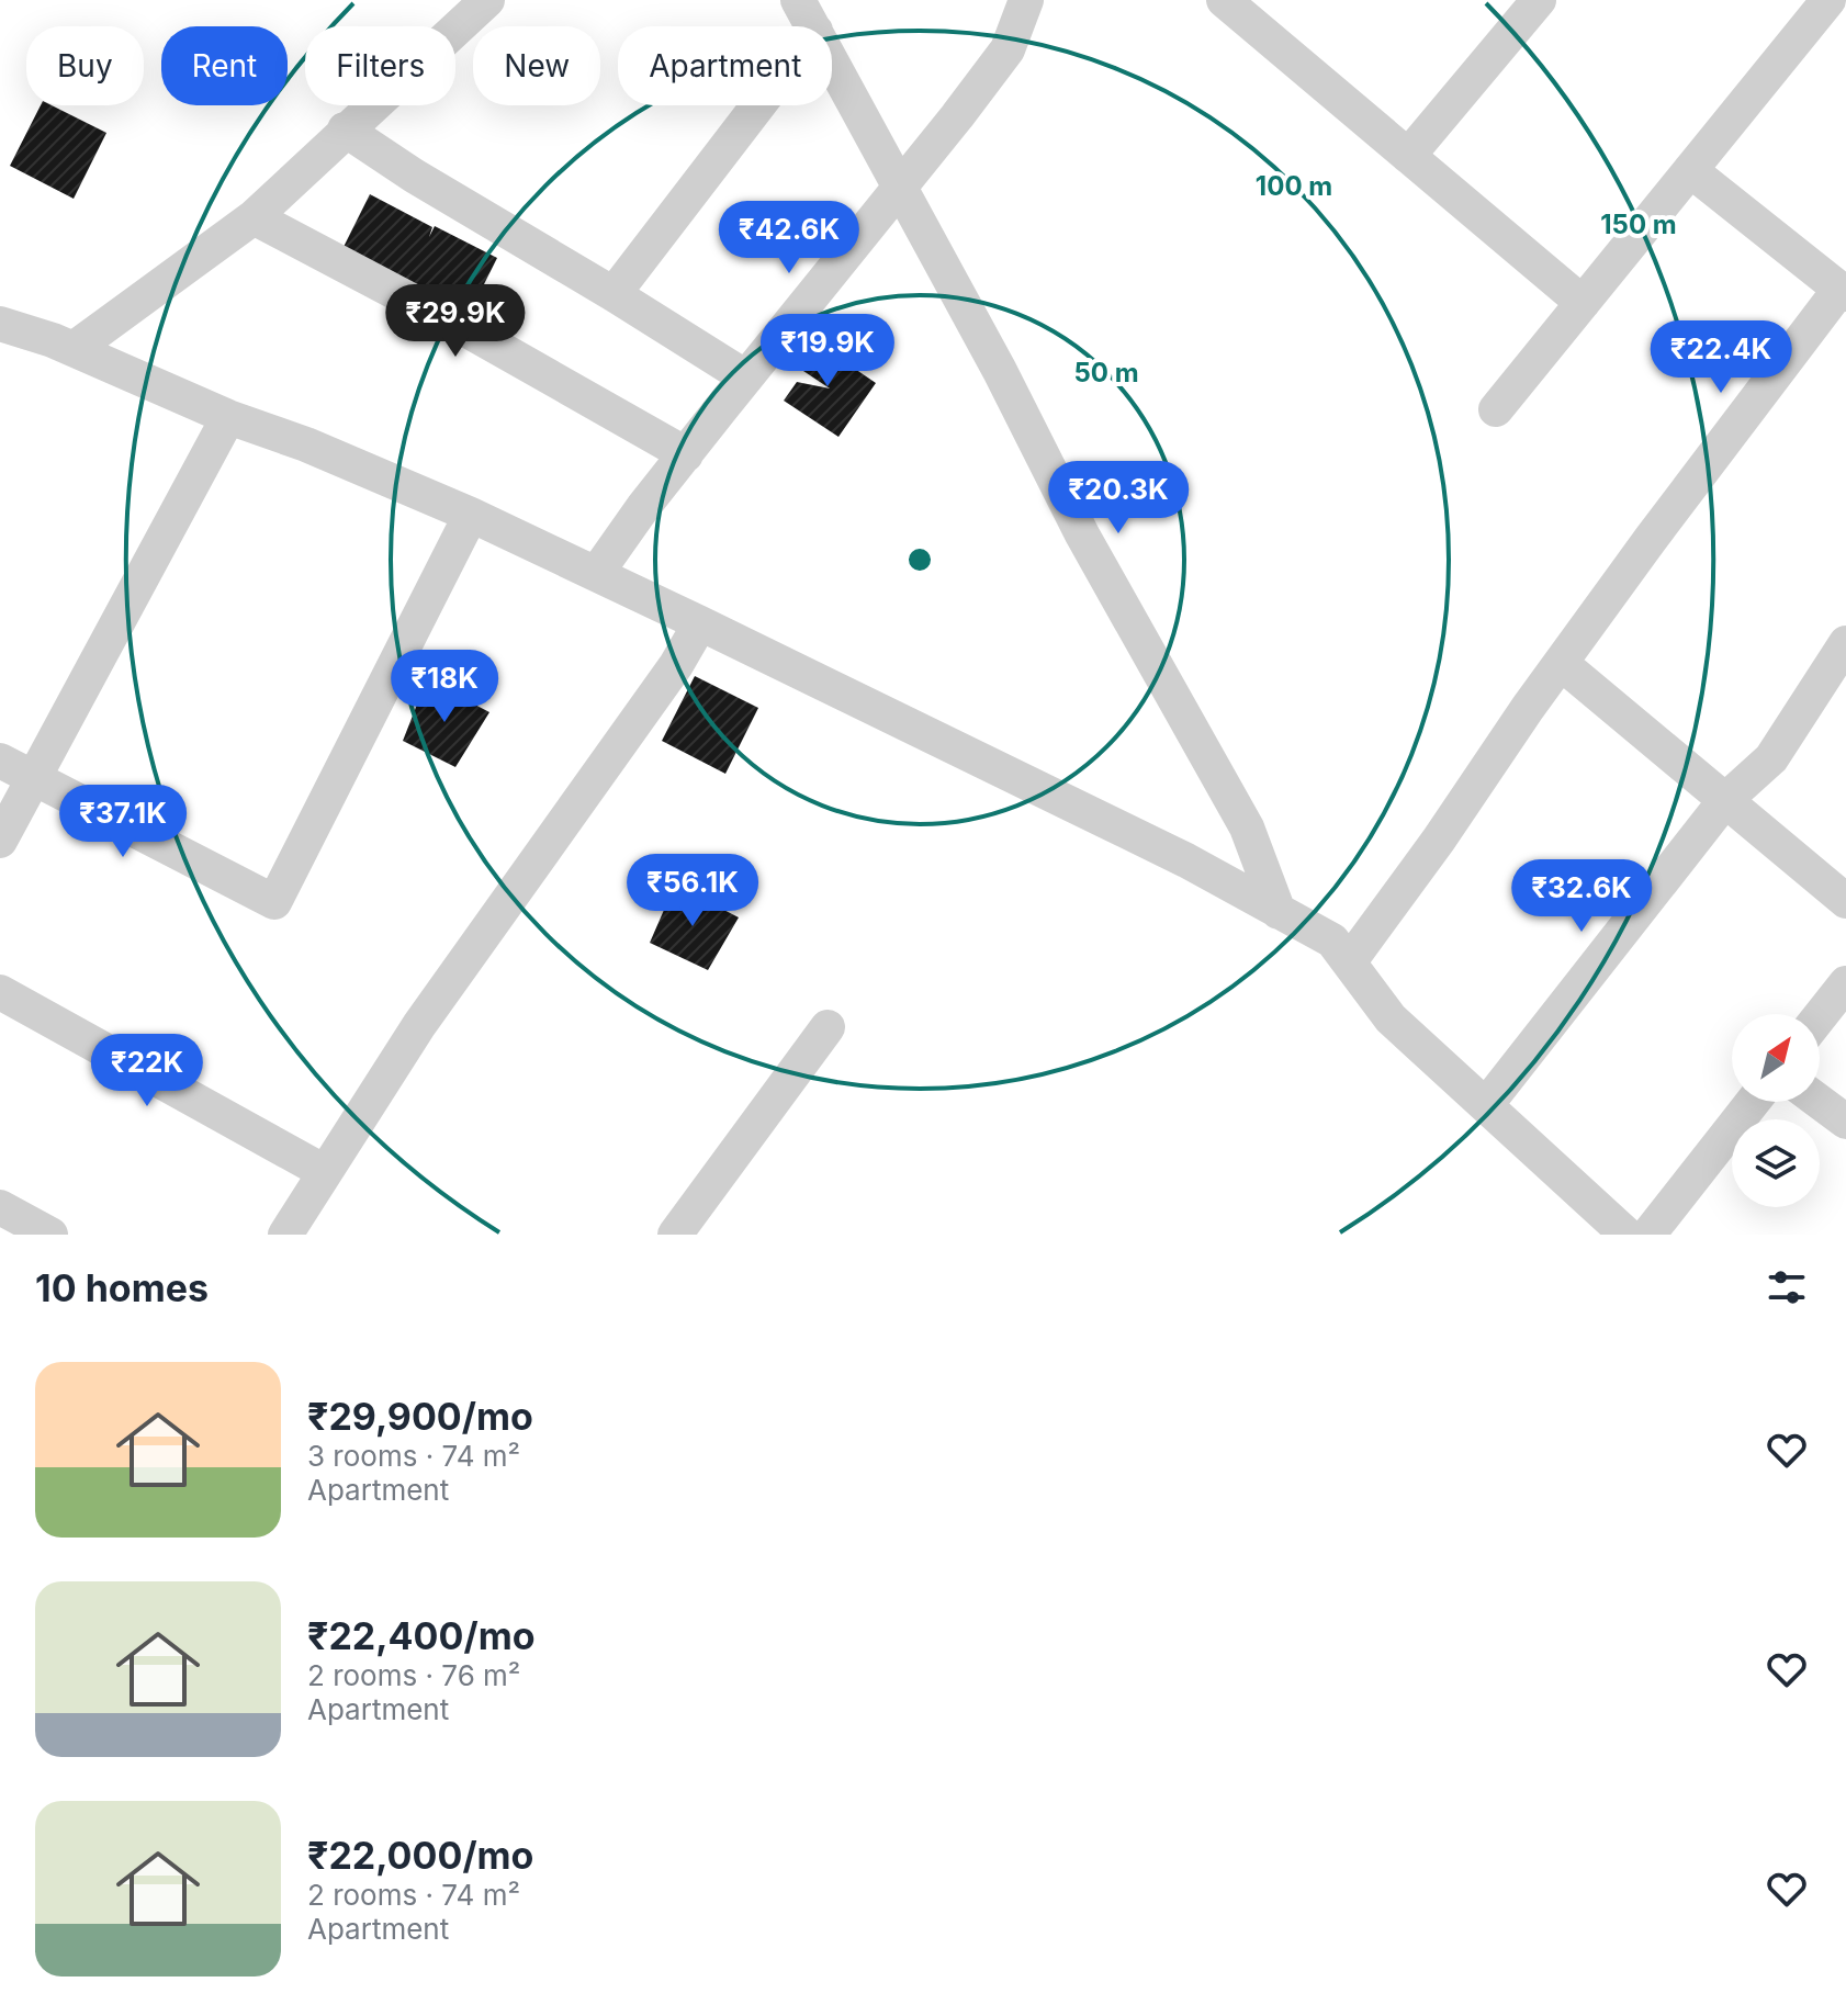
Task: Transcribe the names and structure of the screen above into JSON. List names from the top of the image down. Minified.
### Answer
{"north":"top right","page":{"chip":["Buy","Rent","Filters","New","Apartment"],"price":["₹42.6K","₹29.9K","₹19.9K","₹22.4K","₹20.3K","₹18K","₹37.1K","₹56.1K","₹32.6K","₹22K"],"heading":"10 homes","list":[{"name":"₹29,900/mo","note":"3 rooms · 74 m² · Apartment"},{"name":"₹22,400/mo","note":"2 rooms · 76 m² · Apartment"},{"name":"₹22,000/mo","note":"2 rooms · 74 m² · Apartment"}]},"rings":["100 m","150 m","50 m"]}
